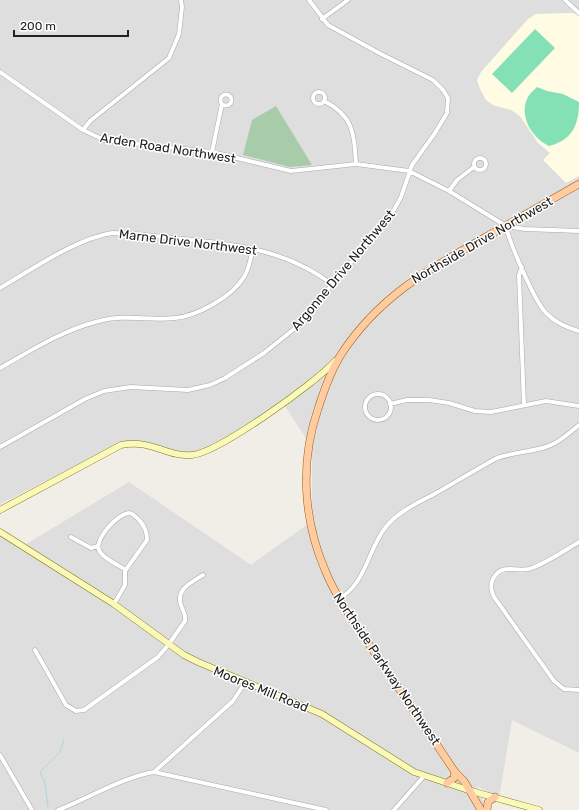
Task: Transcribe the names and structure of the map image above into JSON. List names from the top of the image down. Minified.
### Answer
{"streets":{"main road":["Northside Drive Northwest","Northside Parkway Northwest"],"street":["Arden Road Northwest","Marne Drive Northwest","Argonne Drive Northwest","Moores Mill Road"]},"crossings":[["Arden Road Northwest","Northside Drive Northwest"],["Arden Road Northwest","Argonne Drive Northwest"],["Northside Drive Northwest","Northside Parkway Northwest"],["Marne Drive Northwest","Argonne Drive Northwest"],["Northside Parkway Northwest","Moores Mill Road"]],"scale_bar":"200 m"}
